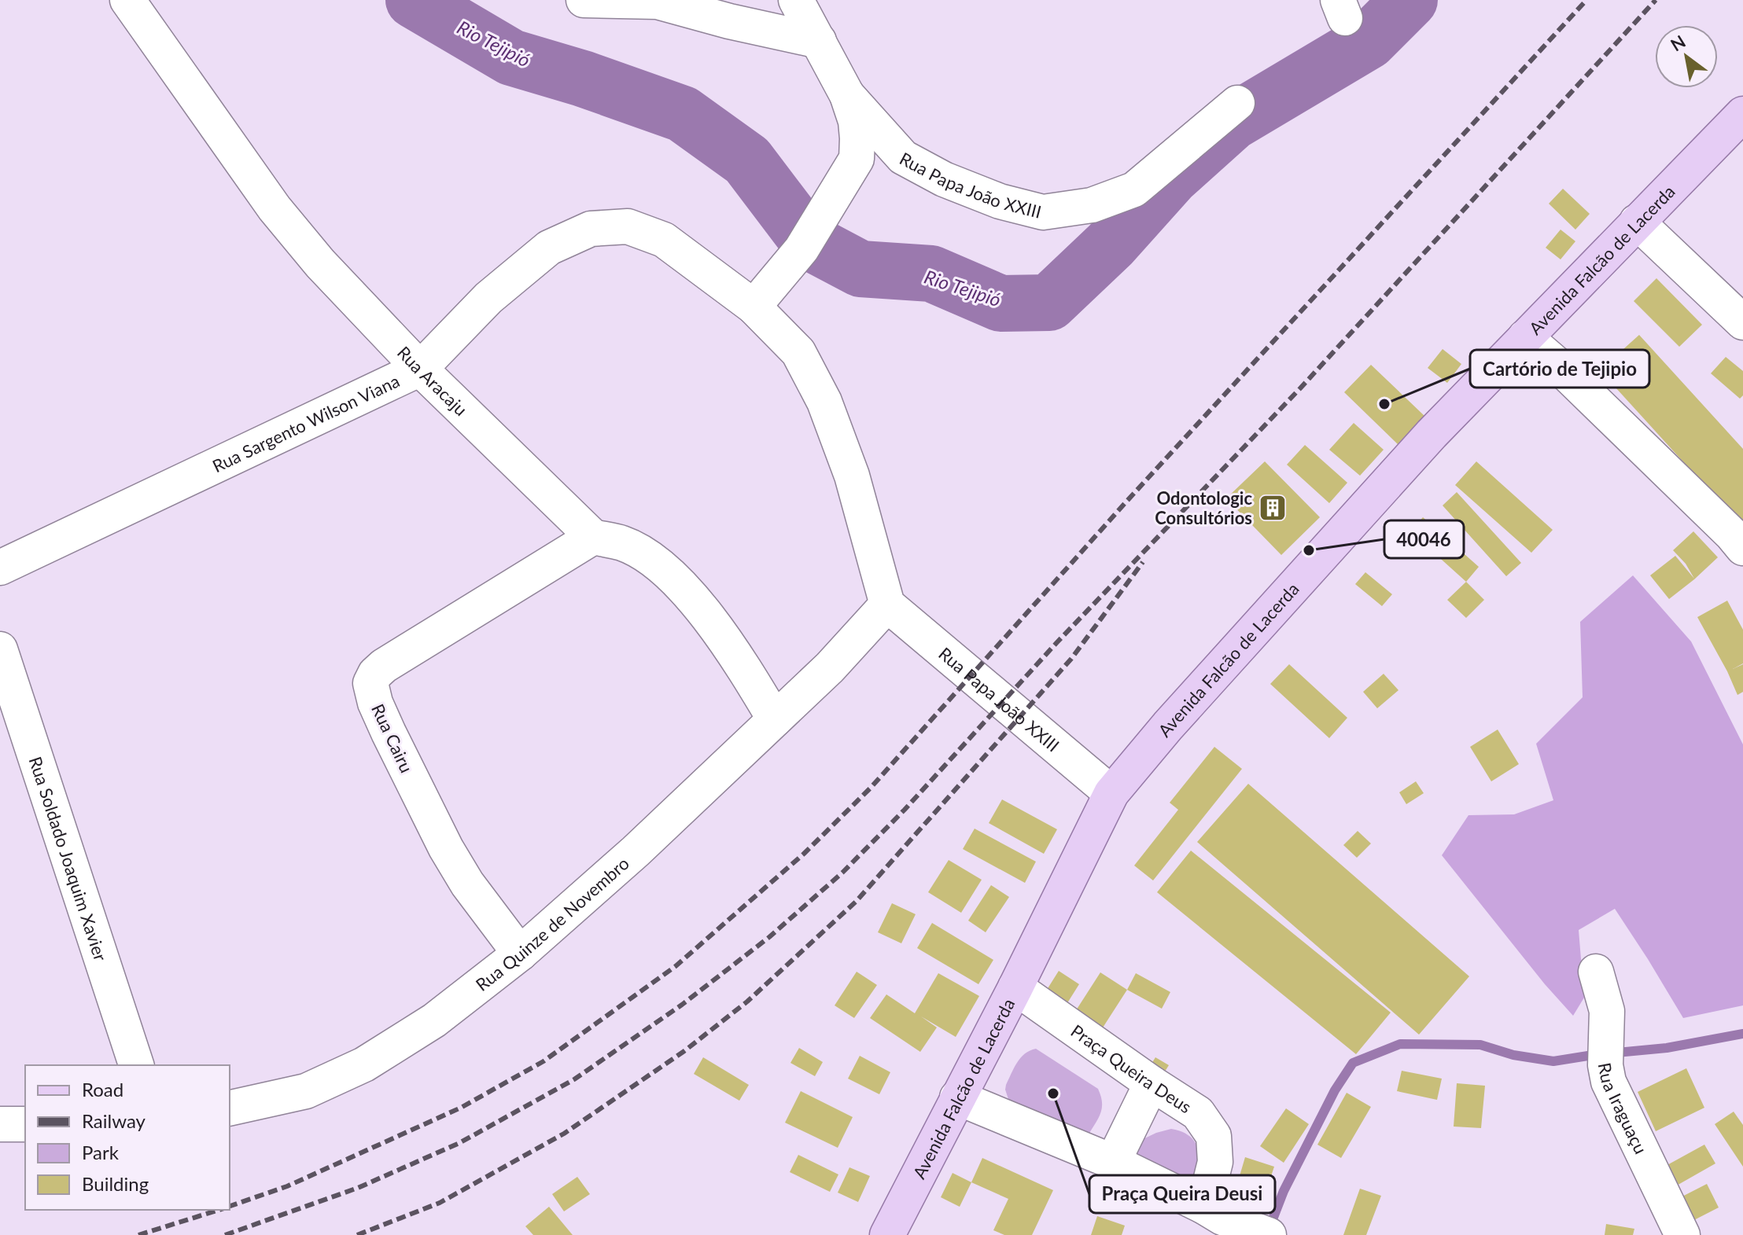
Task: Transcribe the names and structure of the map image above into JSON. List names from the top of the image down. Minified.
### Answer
{"streets":{"main road":["Avenida Falcão de Lacerda"],"street":["Rua Papa João XXIII","Rua Aracaju","Rua Sargento Wilson Viana","Rua Cairu","Rua Soldado Joaquim Xavier","Rua Quinze de Novembro","Praça Queira Deus","Rua Iraguaçu"]},"crossings":[["Rua Papa João XXIII","Avenida Falcão de Lacerda"],["Rua Papa João XXIII","Rua Sargento Wilson Viana"],["Rua Papa João XXIII","Rua Quinze de Novembro"],["Avenida Falcão de Lacerda","Praça Queira Deus"],["Rua Aracaju","Rua Sargento Wilson Viana"],["Rua Aracaju","Rua Cairu"],["Rua Sargento Wilson Viana","Rua Quinze de Novembro"],["Rua Cairu","Rua Quinze de Novembro"]],"water":["Rio Tejipió"],"places":{"other":["Cartório de Tejipio","40046","Praça Queira Deusi"],"building":["Odontologic Consultórios"]},"legend":["Road","Railway","Park","Building"],"north":"top left"}
